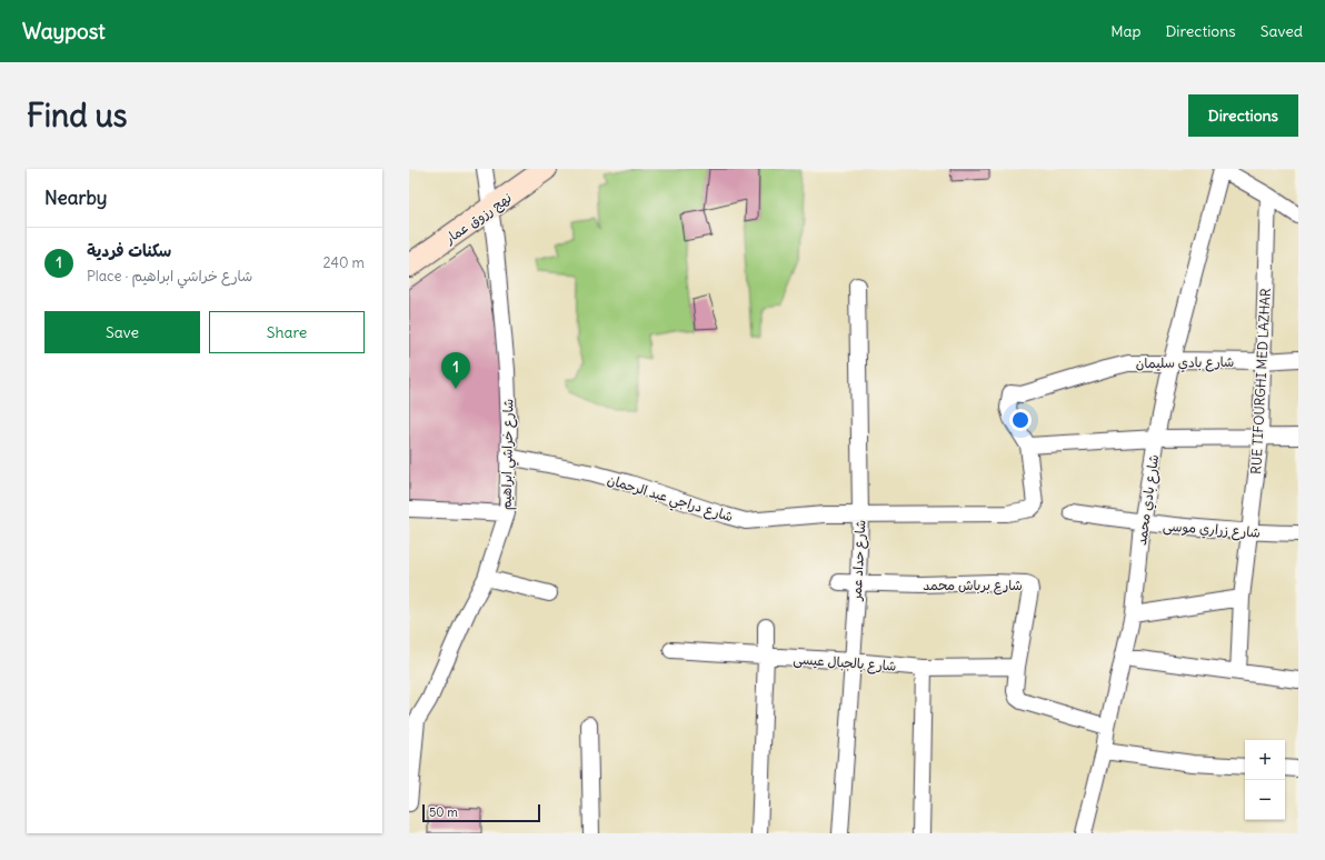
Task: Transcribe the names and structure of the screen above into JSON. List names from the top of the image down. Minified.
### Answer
{"streets":{"main road":["نهج رزوق عمار"],"street":["شارع بادي سليمان","RUE TIFOURGHI MED LAZHAR","شارع خراشي ابراهيم","شارع دراجي عبد الرحمان","شارع بادي محمد","شارع زراري موسى","شارع حداد عمر","شارع برباش محمد","شارع بالجبال عيسى"]},"crossings":[["نهج رزوق عمار","شارع خراشي ابراهيم"],["شارع بادي سليمان","RUE TIFOURGHI MED LAZHAR"],["شارع بادي سليمان","شارع بادي محمد"],["RUE TIFOURGHI MED LAZHAR","شارع زراري موسى"],["شارع خراشي ابراهيم","شارع دراجي عبد الرحمان"],["شارع دراجي عبد الرحمان","شارع حداد عمر"],["شارع بادي محمد","شارع زراري موسى"],["شارع بادي محمد","شارع برباش محمد"],["شارع حداد عمر","شارع برباش محمد"],["شارع حداد عمر","شارع بالجبال عيسى"],["شارع برباش محمد","شارع بالجبال عيسى"]],"scale_bar":"50 m","page":{"header":"Waypost","nav":["Map","Directions","Saved"],"buttons":["Directions",["Save","Share"]],"title":"Find us","heading":"Nearby","list":[{"mark":"1","name":"سكنات فردية","note":"Place · شارع خراشي ابراهيم","value":"240 m"}],"pins":"1","map_buttons":["+","−"],"scale":"50 m"}}
